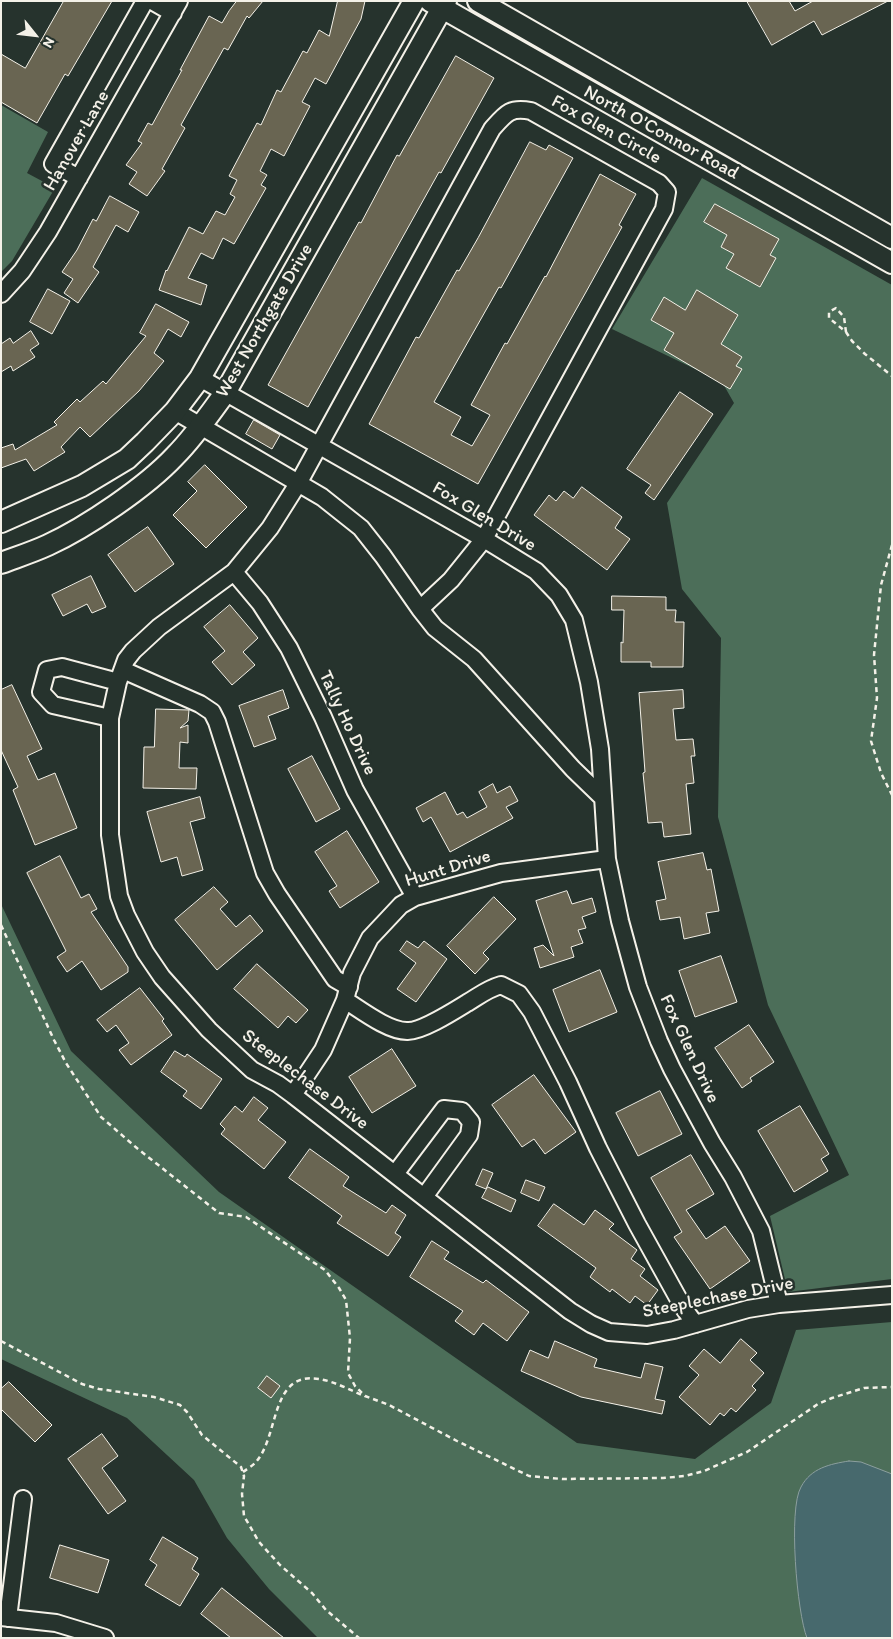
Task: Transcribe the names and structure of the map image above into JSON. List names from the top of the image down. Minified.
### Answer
{"streets":{"main road":["North O'Connor Road","West Northgate Drive"],"street":["Fox Glen Circle","Hanover Lane","Fox Glen Drive","Tally Ho Drive","Hunt Drive","Steeplechase Drive"]},"crossings":[["Fox Glen Circle","Fox Glen Drive"],["Fox Glen Circle","Steeplechase Drive"],["North O'Connor Road","West Northgate Drive"],["West Northgate Drive","Fox Glen Drive"],["Fox Glen Drive","Hunt Drive"],["Fox Glen Drive","Steeplechase Drive"],["Tally Ho Drive","Hunt Drive"],["Tally Ho Drive","Steeplechase Drive"],["Hunt Drive","Steeplechase Drive"]],"north":"bottom right"}
